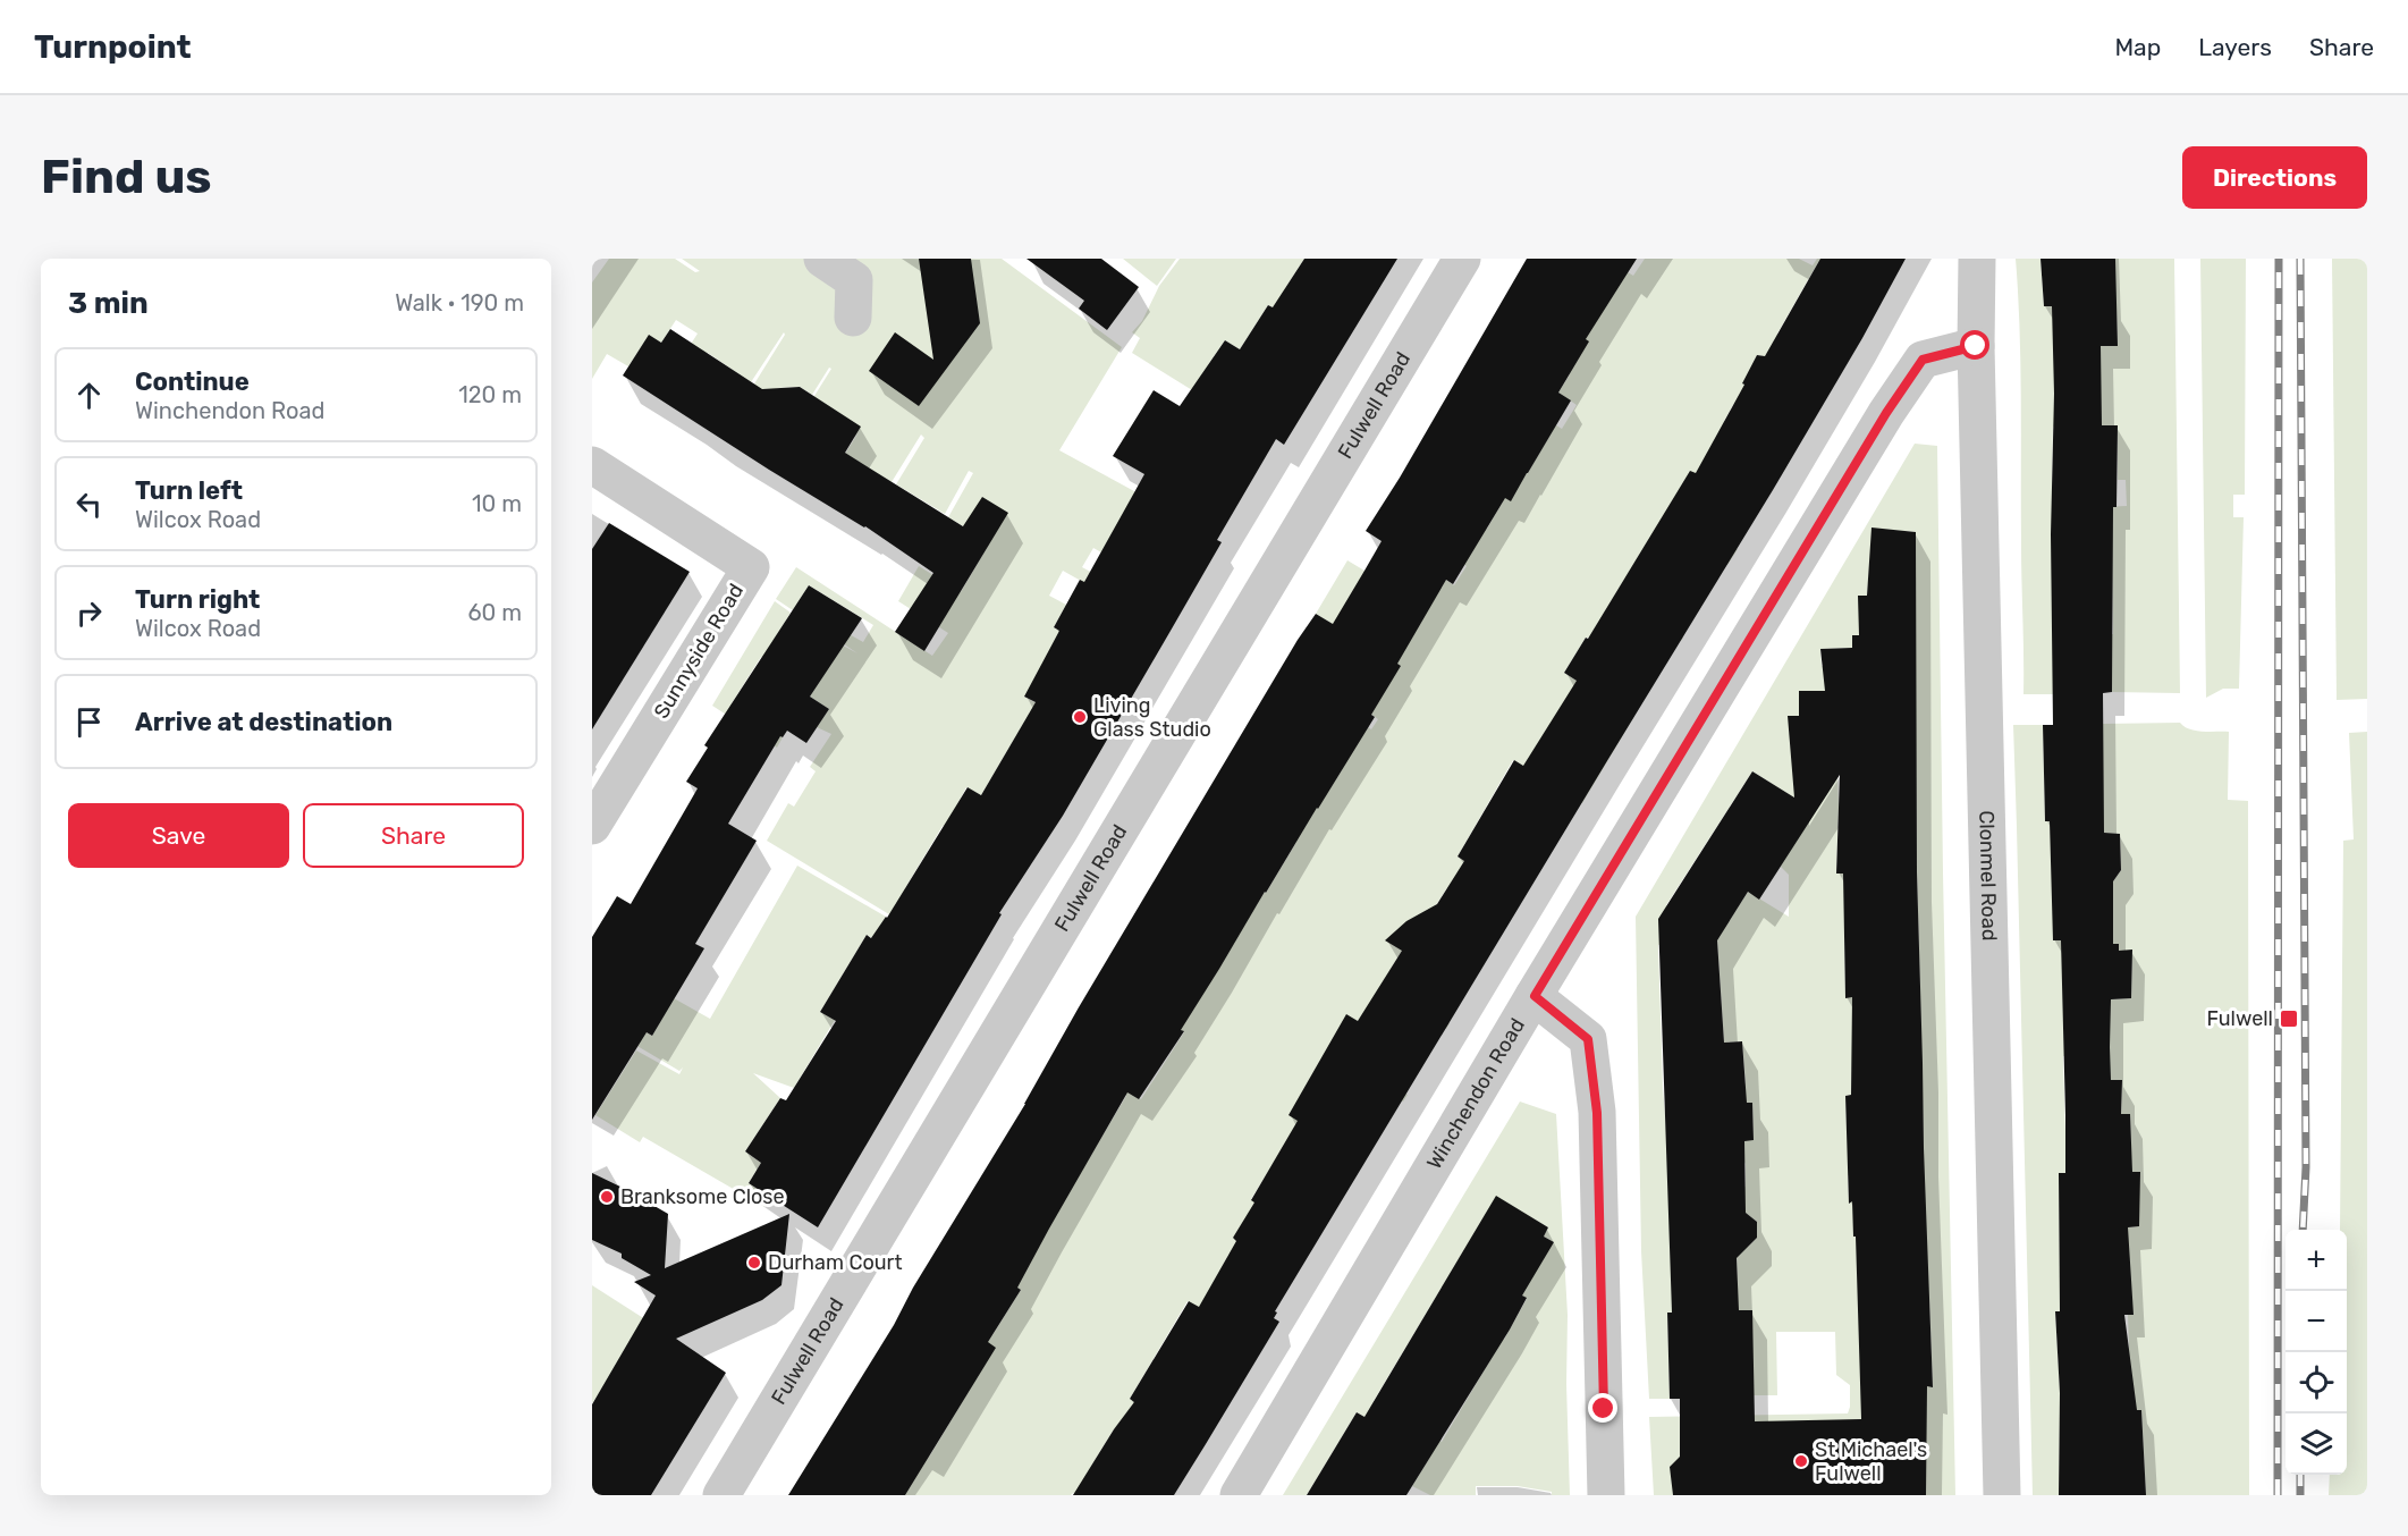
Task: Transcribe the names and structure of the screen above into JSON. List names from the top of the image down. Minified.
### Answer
{"streets":{"street":["Fulwell Road","Sunnyside Road","Clonmel Road","Winchendon Road"]},"crossings":[["Clonmel Road","Winchendon Road"]],"places":{"other":["Living Glass Studio","Branksome Close","Durham Court","St Michael's Fulwell"],"transit":["Fulwell"]},"page":{"header":"Turnpoint","nav":["Map","Layers","Share"],"buttons":["Directions",["Save","Share"]],"title":"Find us","heading":["3 min","Walk · 190 m"],"list":[["Continue","Winchendon Road","120 m"],["Turn left","Wilcox Road","10 m"],["Turn right","Wilcox Road","60 m"],"Arrive at destination"],"map_buttons":["+","−"]}}
